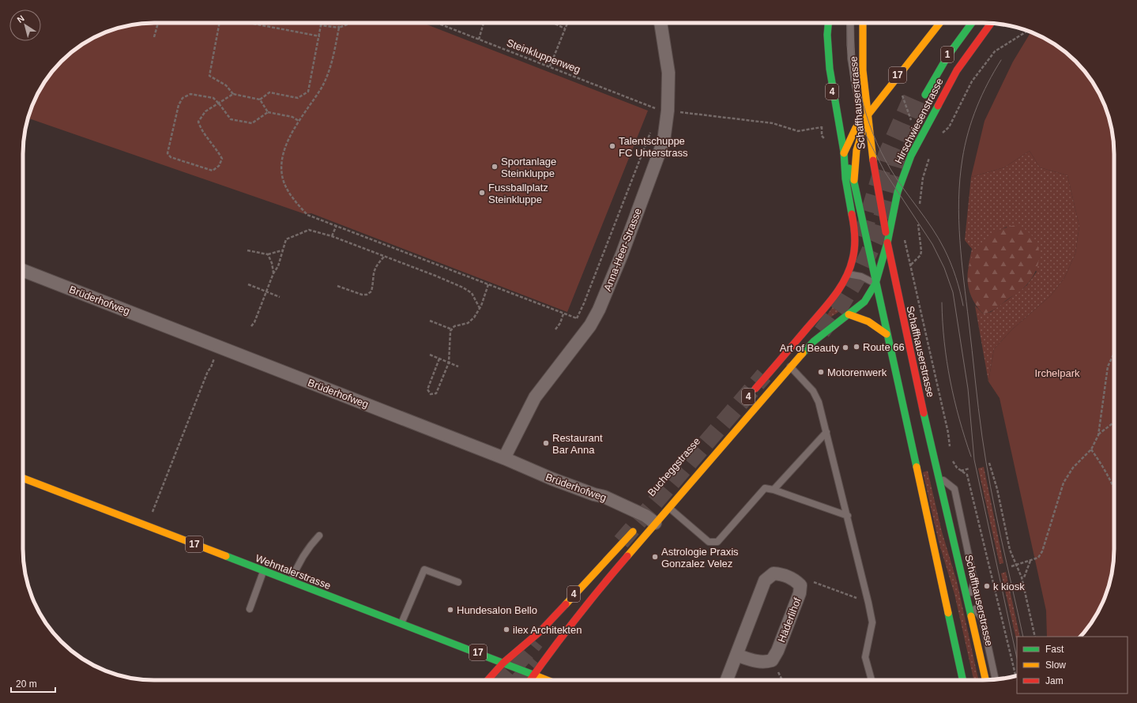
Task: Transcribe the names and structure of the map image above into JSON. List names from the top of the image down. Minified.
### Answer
{"streets":{"main road":["1","17","4","Schaffhauserstrasse","Hirschwiesenstrasse","Wehntalerstrasse"],"street":["Anna-Heer-Strasse","Brüderhofweg","Häderlihof"],"path":["Steinkluppenweg"]},"crossings":[["17","Schaffhauserstrasse"],["4","Schaffhauserstrasse"],["4","Hirschwiesenstrasse"],["4","Brüderhofweg"],["4","Wehntalerstrasse"],["Schaffhauserstrasse","Hirschwiesenstrasse"],["Anna-Heer-Strasse","Brüderhofweg"]],"parks":["Irchelpark"],"places":["Talentschuppe FC Unterstrass","Sportanlage Steinkluppe","Fussballplatz Steinkluppe","Route 66","Art of Beauty","Motorenwerk","Restaurant Bar Anna","Astrologie Praxis Gonzalez Velez","k kiosk","Hundesalon Bello","ilex Architekten"],"legend":["Fast","Slow","Jam"],"scale_bar":"20 m","north":"top left"}
